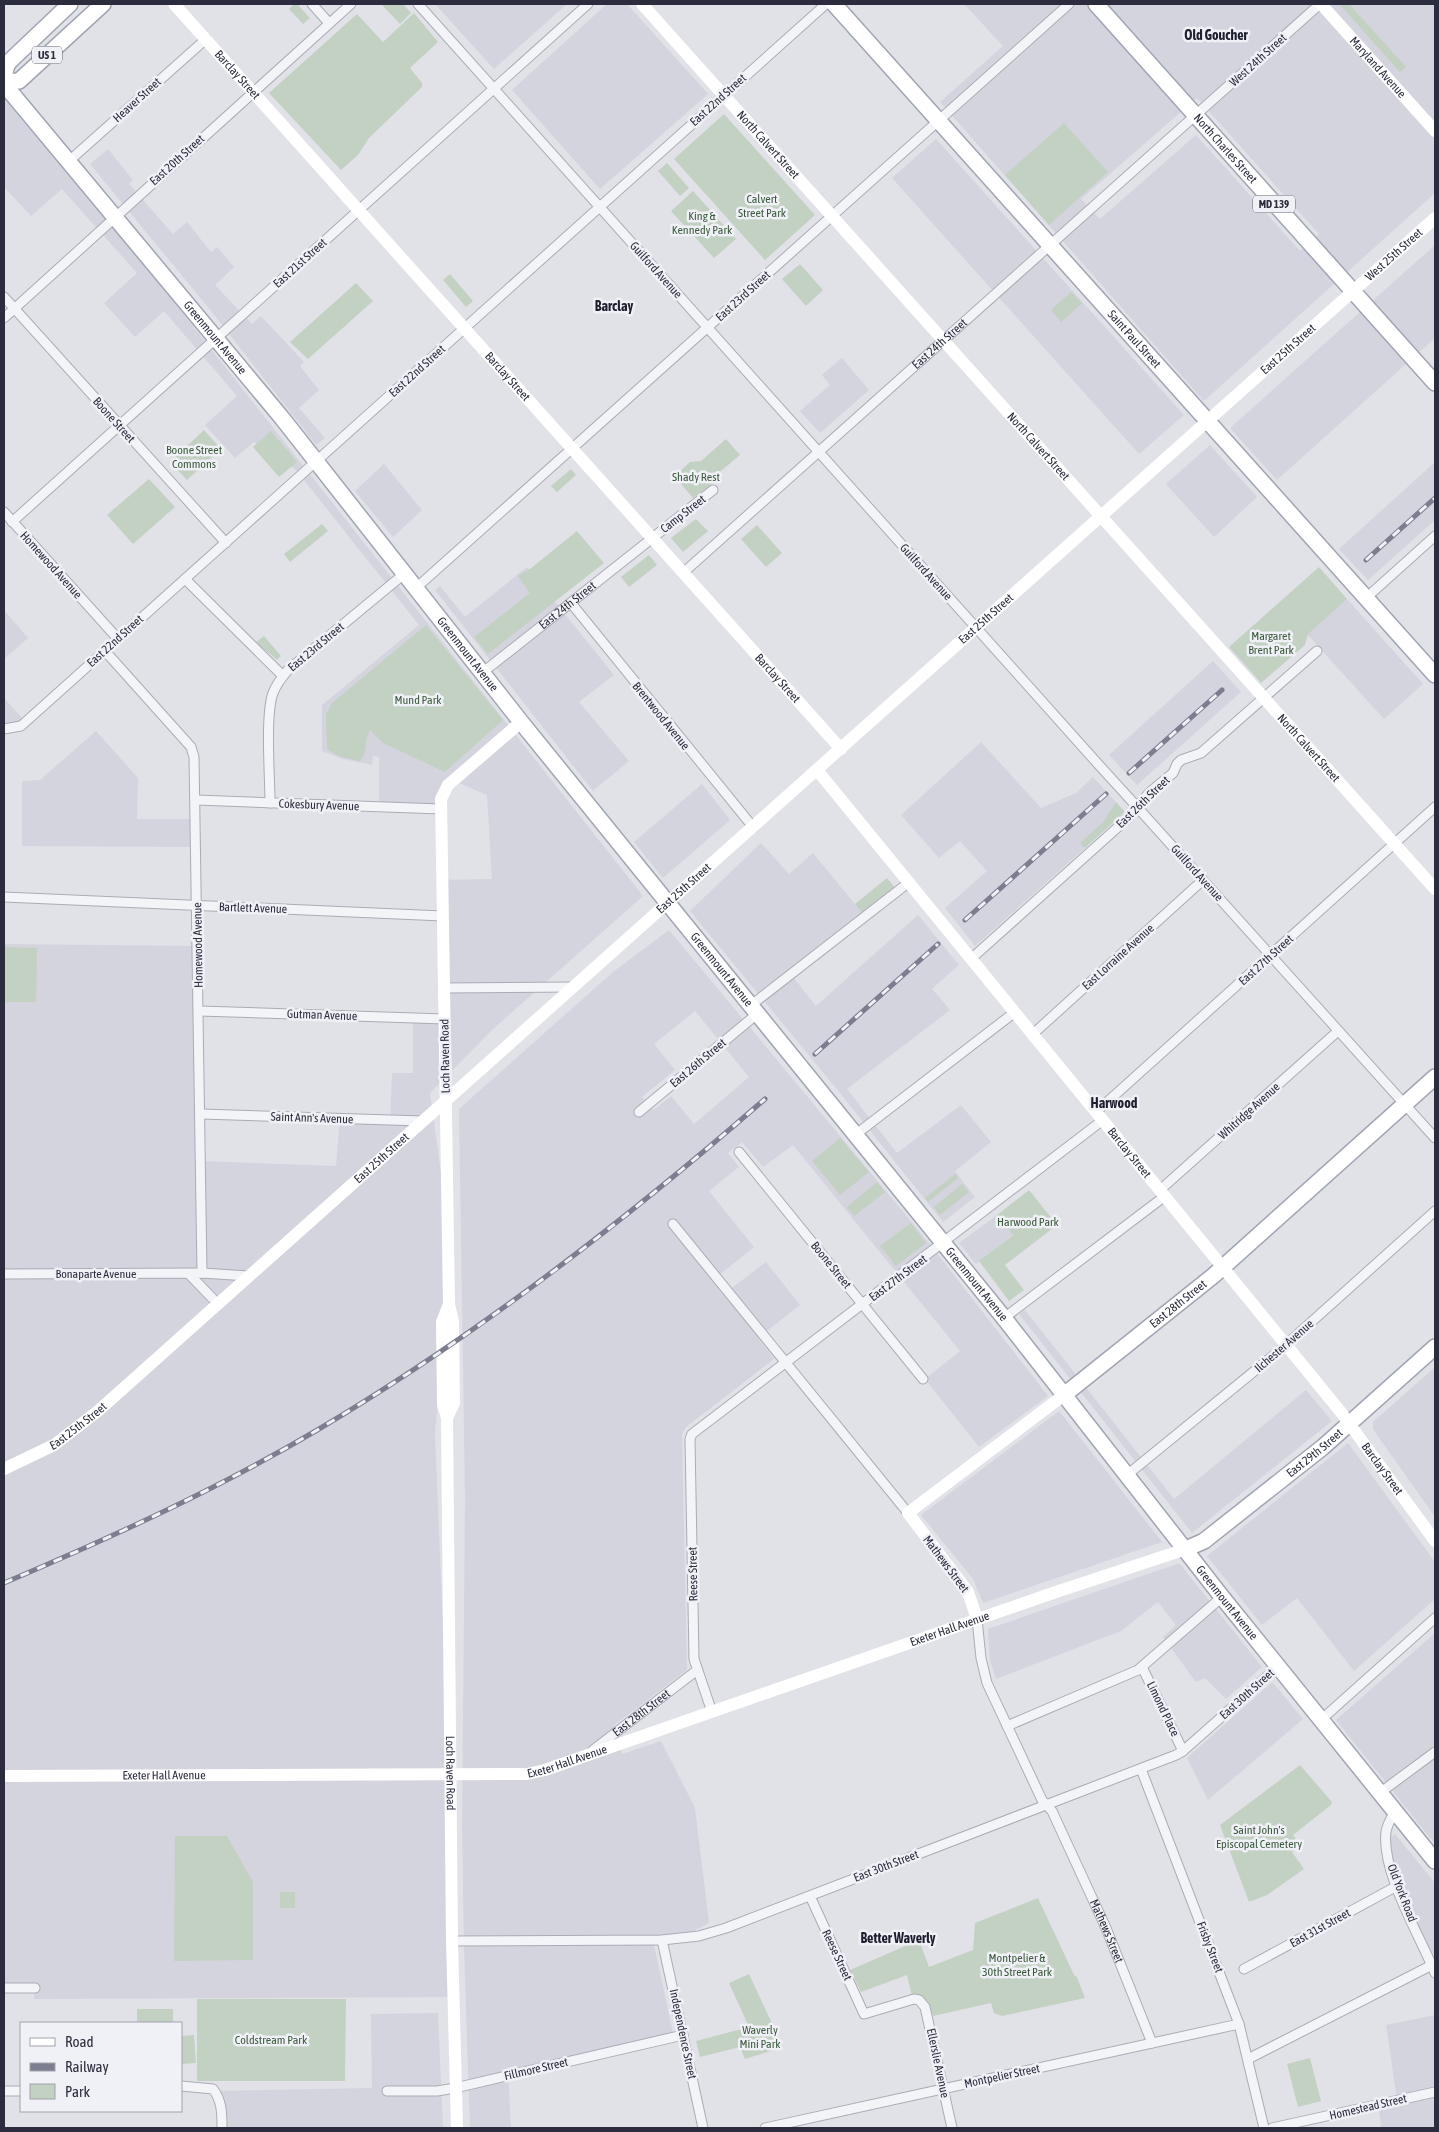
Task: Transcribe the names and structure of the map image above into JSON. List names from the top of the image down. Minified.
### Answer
{"streets":{"main road":["US 1","Maryland Avenue","Barclay Street","North Calvert Street","North Charles Street","MD 139","West 25th Street","Greenmount Avenue","Saint Paul Street","East 25th Street","Loch Raven Road","East 28th Street","East 29th Street","Mathews Street","Exeter Hall Avenue"],"street":["West 24th Street","Heaver Street","East 22nd Street","East 20th Street","East 21st Street","Guilford Avenue","East 23rd Street","East 24th Street","Boone Street","Camp Street","Homewood Avenue","Brentwood Avenue","East 26th Street","Cokesbury Avenue","Bartlett Avenue","East Lorraine Avenue","East 27th Street","Gutman Avenue","Whitridge Avenue","Saint Ann's Avenue","Bonaparte Avenue","Ilchester Avenue","Reese Street","East 30th Street","Limond Place","Old York Road","East 31st Street","Frisby Street","Independence Street","Ellerslie Avenue","Fillmore Street","Montpelier Street","Homestead Street"]},"crossings":[["US 1","Greenmount Avenue"],["West 24th Street","Maryland Avenue"],["West 24th Street","North Charles Street"],["West 24th Street","East 24th Street"],["Barclay Street","Heaver Street"],["Barclay Street","East 22nd Street"],["Barclay Street","East 20th Street"],["Barclay Street","East 21st Street"],["Barclay Street","East 23rd Street"],["Barclay Street","East 24th Street"],["Barclay Street","East 25th Street"],["Barclay Street","Camp Street"],["Barclay Street","East 26th Street"],["Barclay Street","East Lorraine Avenue"],["Barclay Street","East 27th Street"],["Barclay Street","Whitridge Avenue"],["Barclay Street","East 28th Street"],["Barclay Street","Ilchester Avenue"],["Barclay Street","East 29th Street"],["Heaver Street","Greenmount Avenue"],["East 22nd Street","North Calvert Street"],["East 22nd Street","Guilford Avenue"],["East 22nd Street","Greenmount Avenue"],["East 22nd Street","Boone Street"],["East 22nd Street","Homewood Avenue"],["North Calvert Street","East 23rd Street"],["North Calvert Street","East 24th Street"],["North Calvert Street","East 25th Street"],["North Calvert Street","East 26th Street"],["North Calvert Street","East 27th Street"],["North Charles Street","West 25th Street"],["North Charles Street","East 24th Street"],["North Charles Street","East 25th Street"],["East 20th Street","Greenmount Avenue"],["East 20th Street","Boone Street"],["West 25th Street","East 25th Street"],["East 21st Street","Guilford Avenue"],["East 21st Street","Greenmount Avenue"],["East 21st Street","Boone Street"],["East 21st Street","Homewood Avenue"],["Guilford Avenue","East 23rd Street"],["Guilford Avenue","East 24th Street"],["Guilford Avenue","East 25th Street"],["Guilford Avenue","East 26th Street"],["Guilford Avenue","East Lorraine Avenue"],["Guilford Avenue","East 27th Street"],["Guilford Avenue","Whitridge Avenue"],["Guilford Avenue","East 28th Street"],["East 23rd Street","Greenmount Avenue"],["East 23rd Street","Saint Paul Street"],["East 23rd Street","Cokesbury Avenue"],["Greenmount Avenue","East 24th Street"],["Greenmount Avenue","East 25th Street"],["Greenmount Avenue","East 26th Street"],["Greenmount Avenue","East 27th Street"],["Greenmount Avenue","Whitridge Avenue"],["Greenmount Avenue","East 28th Street"],["Greenmount Avenue","Ilchester Avenue"],["Greenmount Avenue","East 29th Street"],["Greenmount Avenue","Exeter Hall Avenue"],["Greenmount Avenue","East 30th Street"],["Greenmount Avenue","Old York Road"],["Saint Paul Street","East 24th Street"],["Saint Paul Street","East 25th Street"],["East 24th Street","Camp Street"],["East 24th Street","Brentwood Avenue"],["East 25th Street","Brentwood Avenue"],["East 25th Street","Loch Raven Road"],["East 25th Street","Saint Ann's Avenue"],["East 25th Street","Bonaparte Avenue"],["Boone Street","East 27th Street"],["Homewood Avenue","Cokesbury Avenue"],["Homewood Avenue","Bartlett Avenue"],["Homewood Avenue","Gutman Avenue"],["Homewood Avenue","Saint Ann's Avenue"],["Homewood Avenue","Bonaparte Avenue"],["Cokesbury Avenue","Loch Raven Road"],["Bartlett Avenue","Loch Raven Road"],["East 27th Street","Mathews Street"],["East 27th Street","Reese Street"],["Gutman Avenue","Loch Raven Road"],["Loch Raven Road","Exeter Hall Avenue"],["Loch Raven Road","East 30th Street"],["Loch Raven Road","Fillmore Street"],["East 28th Street","Mathews Street"],["East 28th Street","Reese Street"],["East 28th Street","Exeter Hall Avenue"],["East 29th Street","Exeter Hall Avenue"],["Mathews Street","Exeter Hall Avenue"],["Mathews Street","East 30th Street"],["Mathews Street","Montpelier Street"],["Reese Street","Exeter Hall Avenue"],["Reese Street","East 30th Street"],["Reese Street","Ellerslie Avenue"],["East 30th Street","Limond Place"],["East 30th Street","Frisby Street"],["East 30th Street","Independence Street"],["Old York Road","East 31st Street"],["Frisby Street","Montpelier Street"],["Independence Street","Fillmore Street"],["Ellerslie Avenue","Montpelier Street"]],"districts":["Old Goucher","Barclay","Harwood","Better Waverly"],"parks":["Calvert Street Park","King & Kennedy Park","Boone Street Commons","Shady Rest","Margaret Brent Park","Mund Park","Harwood Park","Saint John's Episcopal Cemetery","Montpelier & 30th Street Park","Waverly Mini Park","Coldstream Park"],"legend":["Road","Railway","Park"]}
